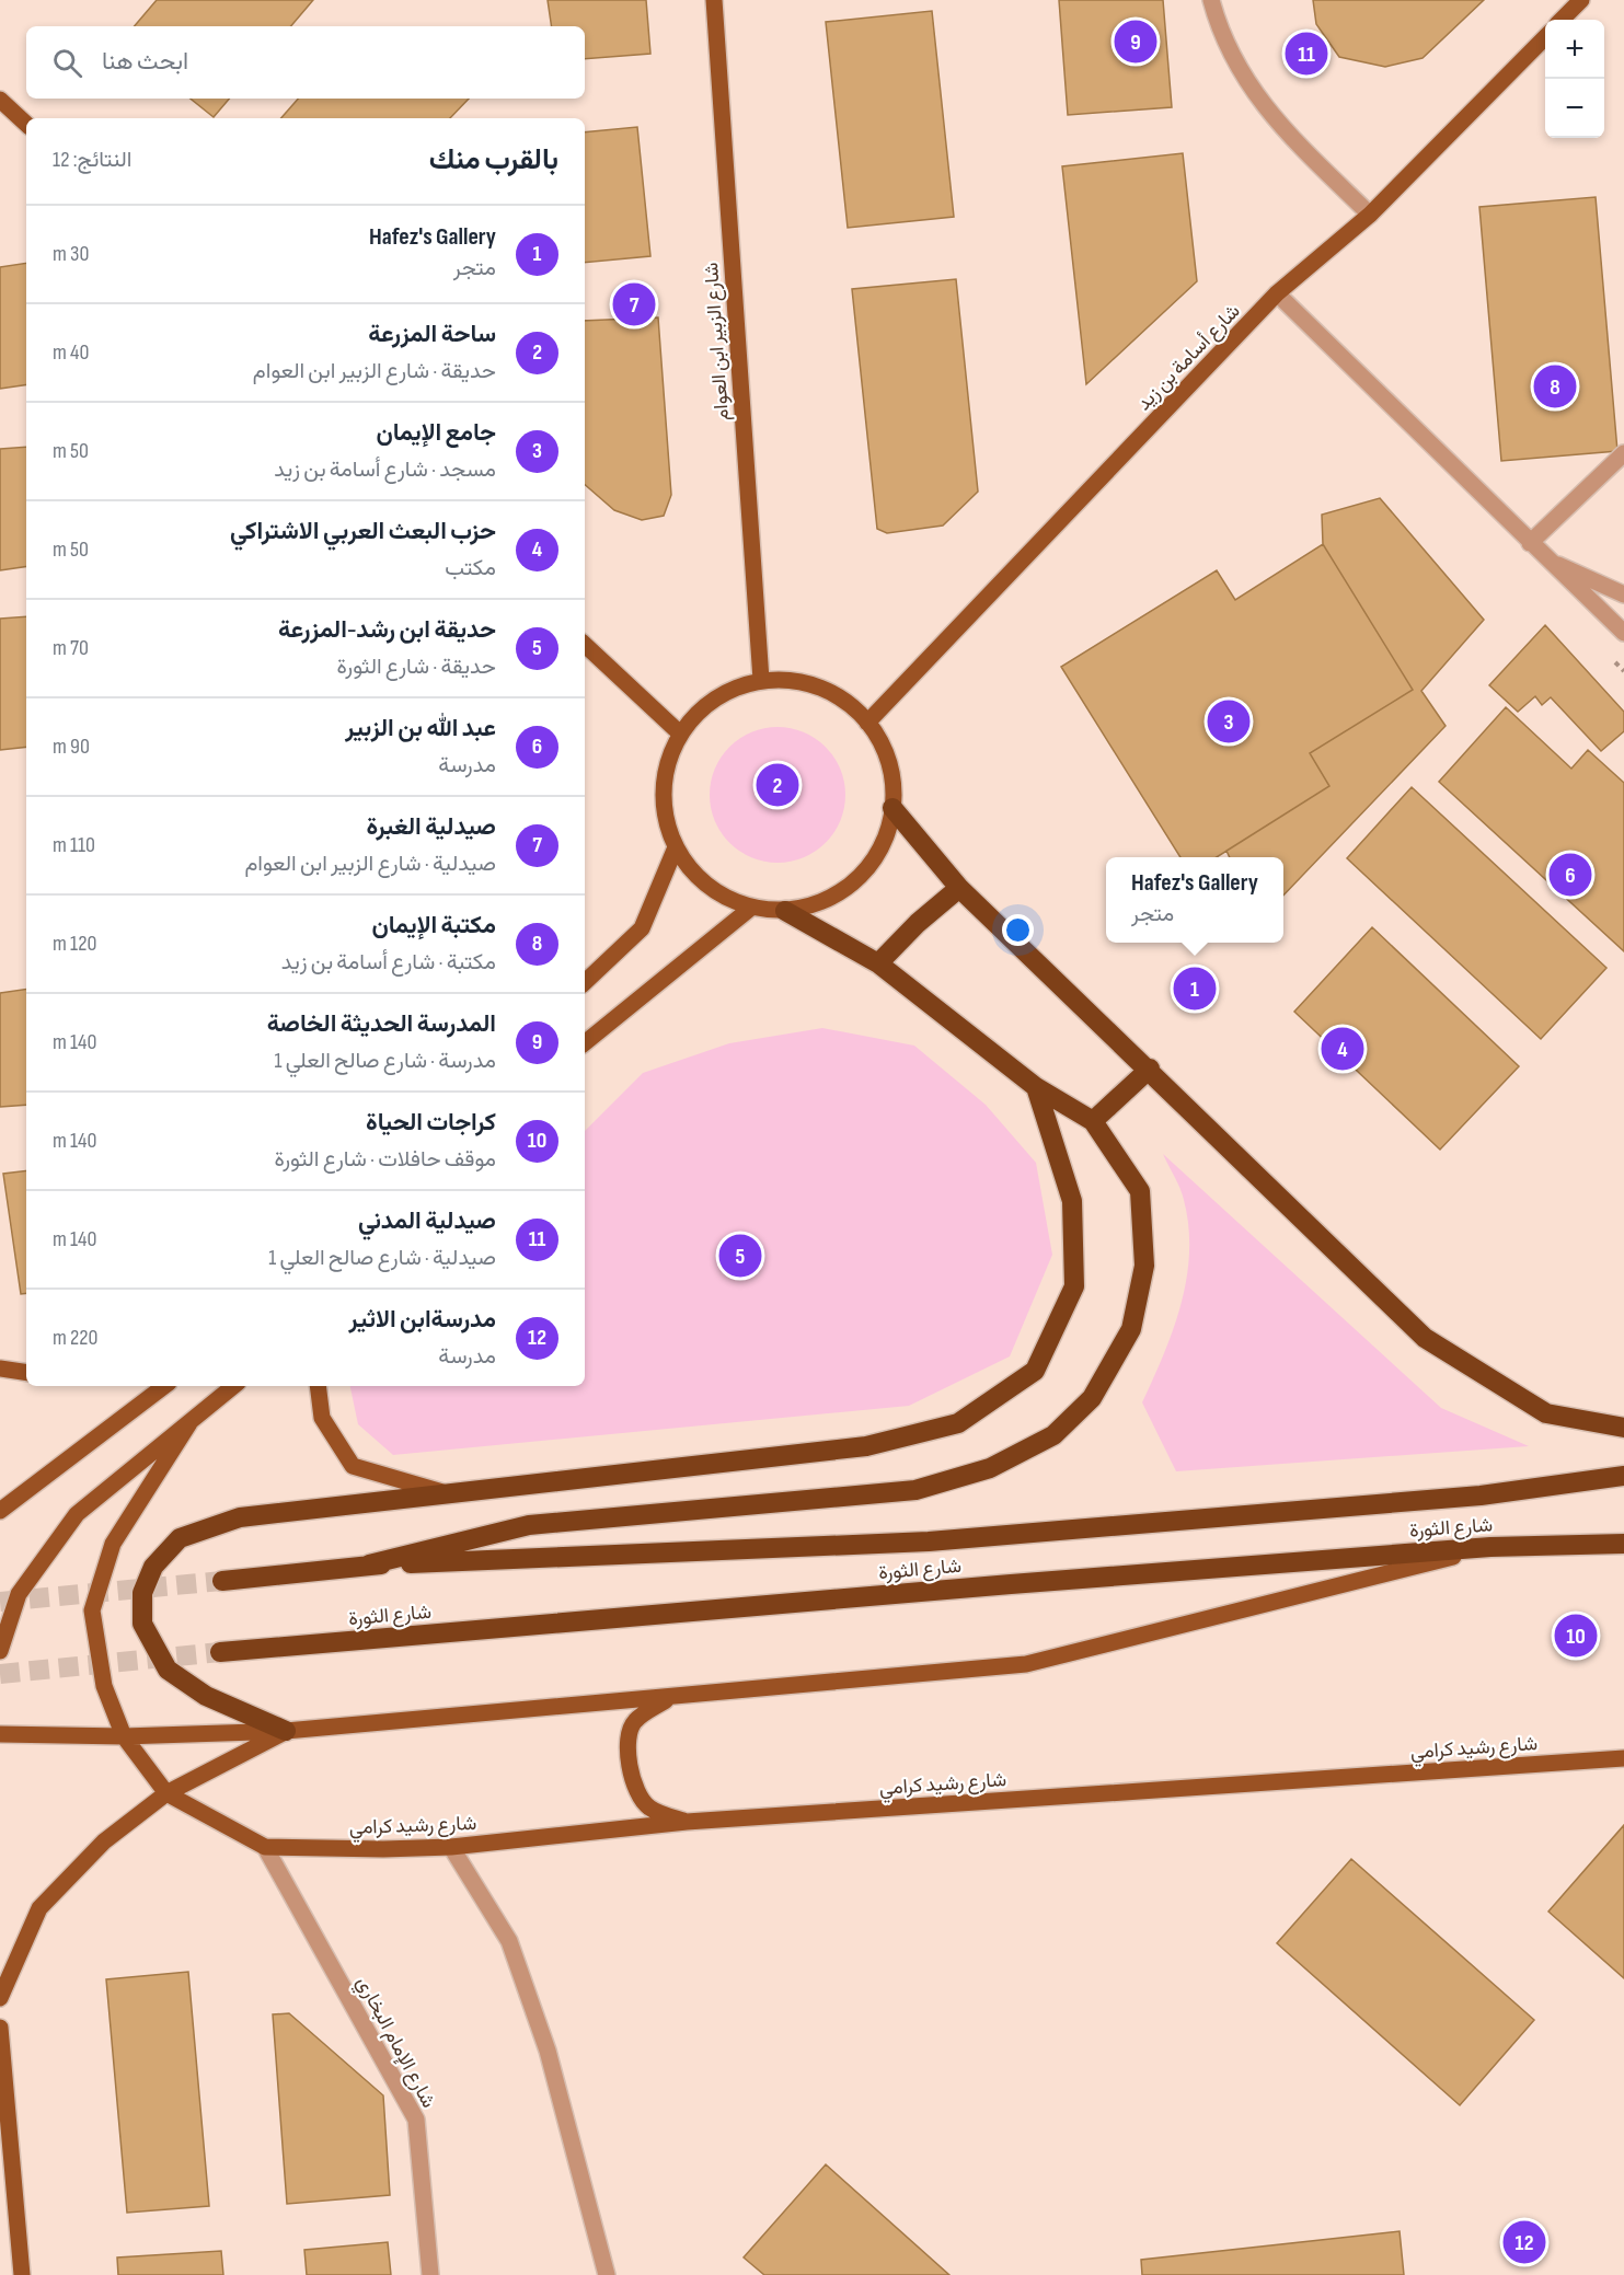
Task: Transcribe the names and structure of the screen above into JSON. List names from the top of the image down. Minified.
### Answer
{"streets":{"highway":["شارع الثورة"],"main road":["شارع الزبير ابن العوام","شارع أسامة بن زيد","شارع رشيد كرامي"],"street":["شارع الإمام البخاري"]},"crossings":[["شارع الزبير ابن العوام","شارع أسامة بن زيد"],["شارع رشيد كرامي","شارع الإمام البخاري"]],"page":{"pins":["9","11","7","8","3","2","6","1","4","5","10","12"],"map_buttons":["+","−"],"search":"ابحث هنا","heading":["بالقرب منك","النتائج: 12"],"list":[{"mark":"1","name":"Hafez's Gallery","note":"متجر","value":"30 m"},{"mark":"2","name":"ساحة المزرعة","note":"حديقة · شارع الزبير ابن العوام","value":"40 m"},{"mark":"3","name":"جامع الإيمان","note":"مسجد · شارع أسامة بن زيد","value":"50 m"},{"mark":"4","name":"حزب البعث العربي الاشتراكي","note":"مكتب","value":"50 m"},{"mark":"5","name":"حديقة ابن رشد-المزرعة","note":"حديقة · شارع الثورة","value":"70 m"},{"mark":"6","name":"عبد الله بن الزبير","note":"مدرسة","value":"90 m"},{"mark":"7","name":"صيدلية الغبرة","note":"صيدلية · شارع الزبير ابن العوام","value":"110 m"},{"mark":"8","name":"مكتبة الإيمان","note":"مكتبة · شارع أسامة بن زيد","value":"120 m"},{"mark":"9","name":"المدرسة الحديثة الخاصة","note":"مدرسة · شارع صالح العلي 1","value":"140 m"},{"mark":"10","name":"كراجات الحياة","note":"موقف حافلات · شارع الثورة","value":"140 m"},{"mark":"11","name":"صيدلية المدني","note":"صيدلية · شارع صالح العلي 1","value":"140 m"},{"mark":"12","name":"مدرسةابن الاثير","note":"مدرسة","value":"220 m"}],"popup":["Hafez's Gallery","متجر"]}}
